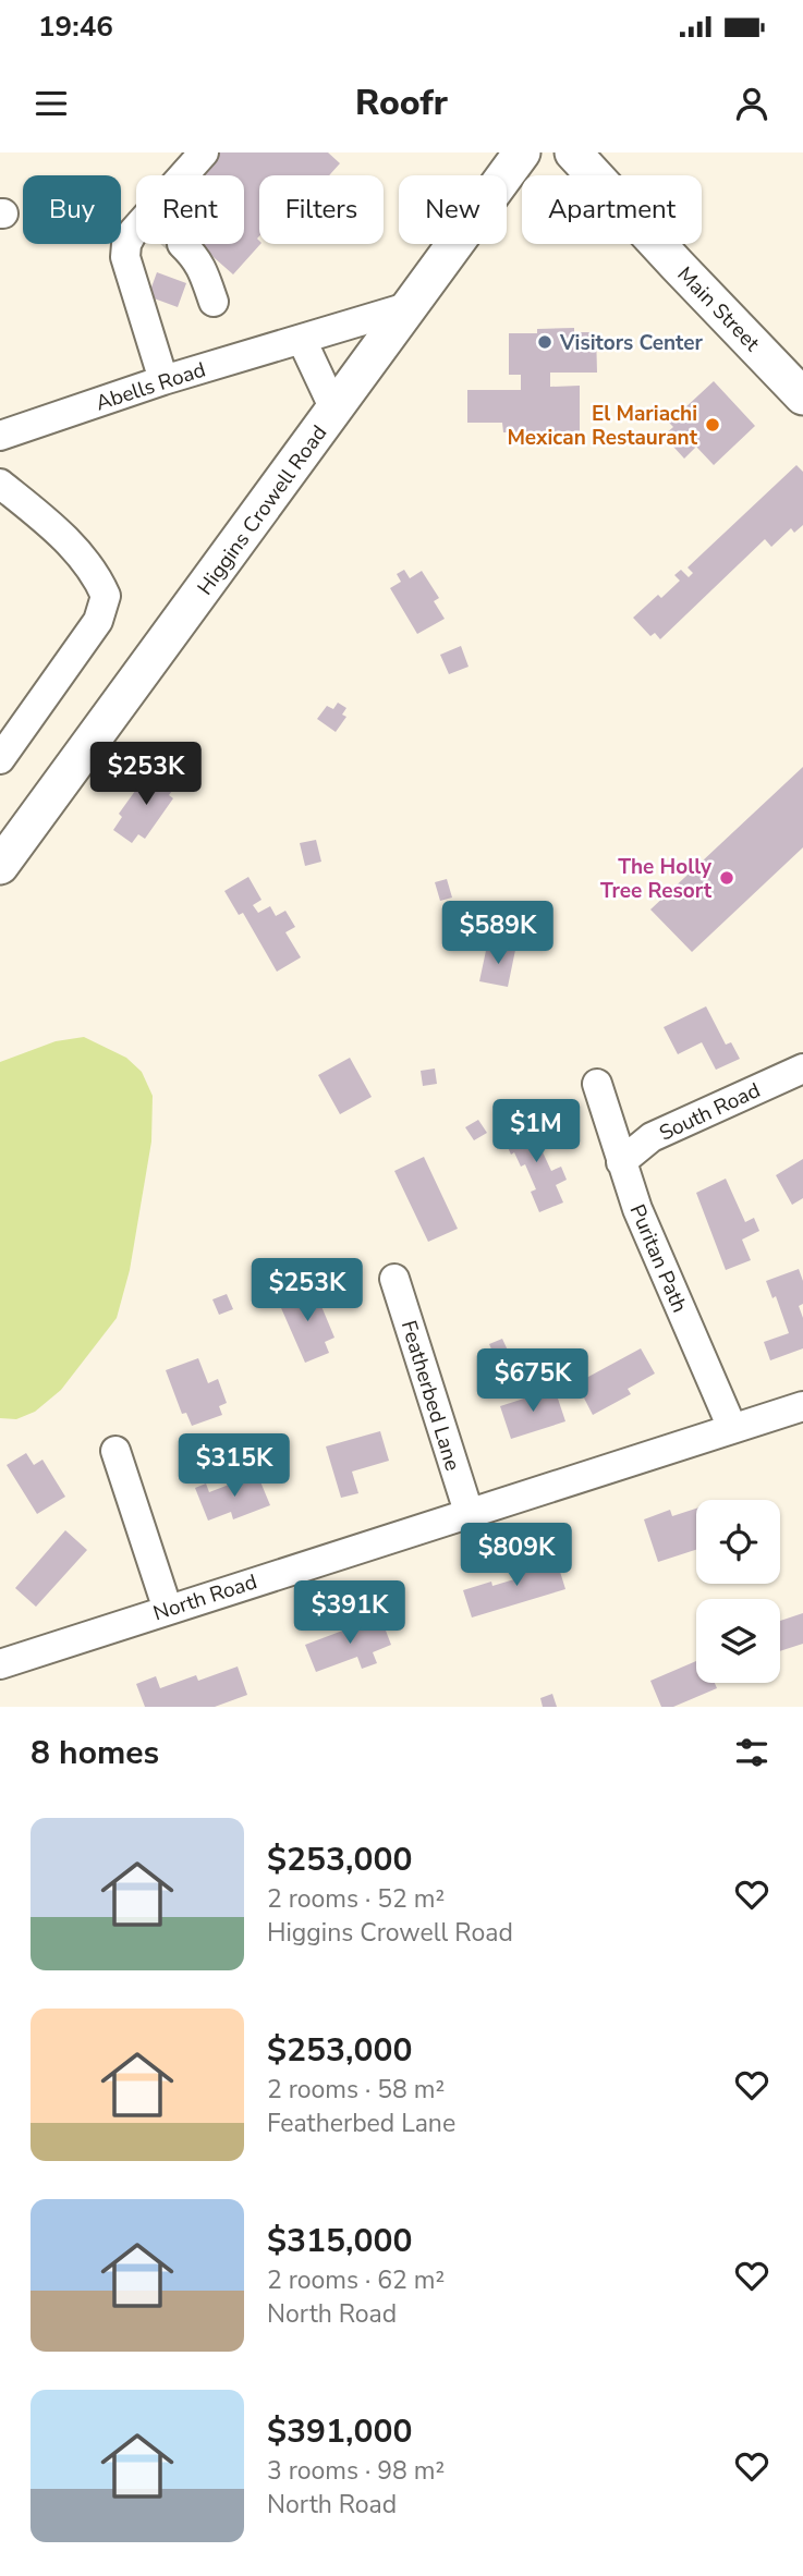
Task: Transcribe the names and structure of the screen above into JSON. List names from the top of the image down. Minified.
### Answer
{"streets":{"main road":["Main Street","Higgins Crowell Road"],"street":["Abells Road","South Road","Puritan Path","Featherbed Lane","North Road"]},"crossings":[["Abells Road","Higgins Crowell Road"],["South Road","Puritan Path"],["Puritan Path","North Road"],["Featherbed Lane","North Road"]],"places":["Visitors Center","El Mariachi Mexican Restaurant","The Holly Tree Resort"],"page":{"status":"19:46","header":"Roofr","chip":["Buy","Rent","Filters","New","Apartment"],"price":["$253K","$589K","$1M","$253K","$675K","$315K","$809K","$391K"],"heading":"8 homes","list":[{"name":"$253,000","note":"2 rooms · 52 m² · Higgins Crowell Road"},{"name":"$253,000","note":"2 rooms · 58 m² · Featherbed Lane"},{"name":"$315,000","note":"2 rooms · 62 m² · North Road"},{"name":"$391,000","note":"3 rooms · 98 m² · North Road"}]}}
